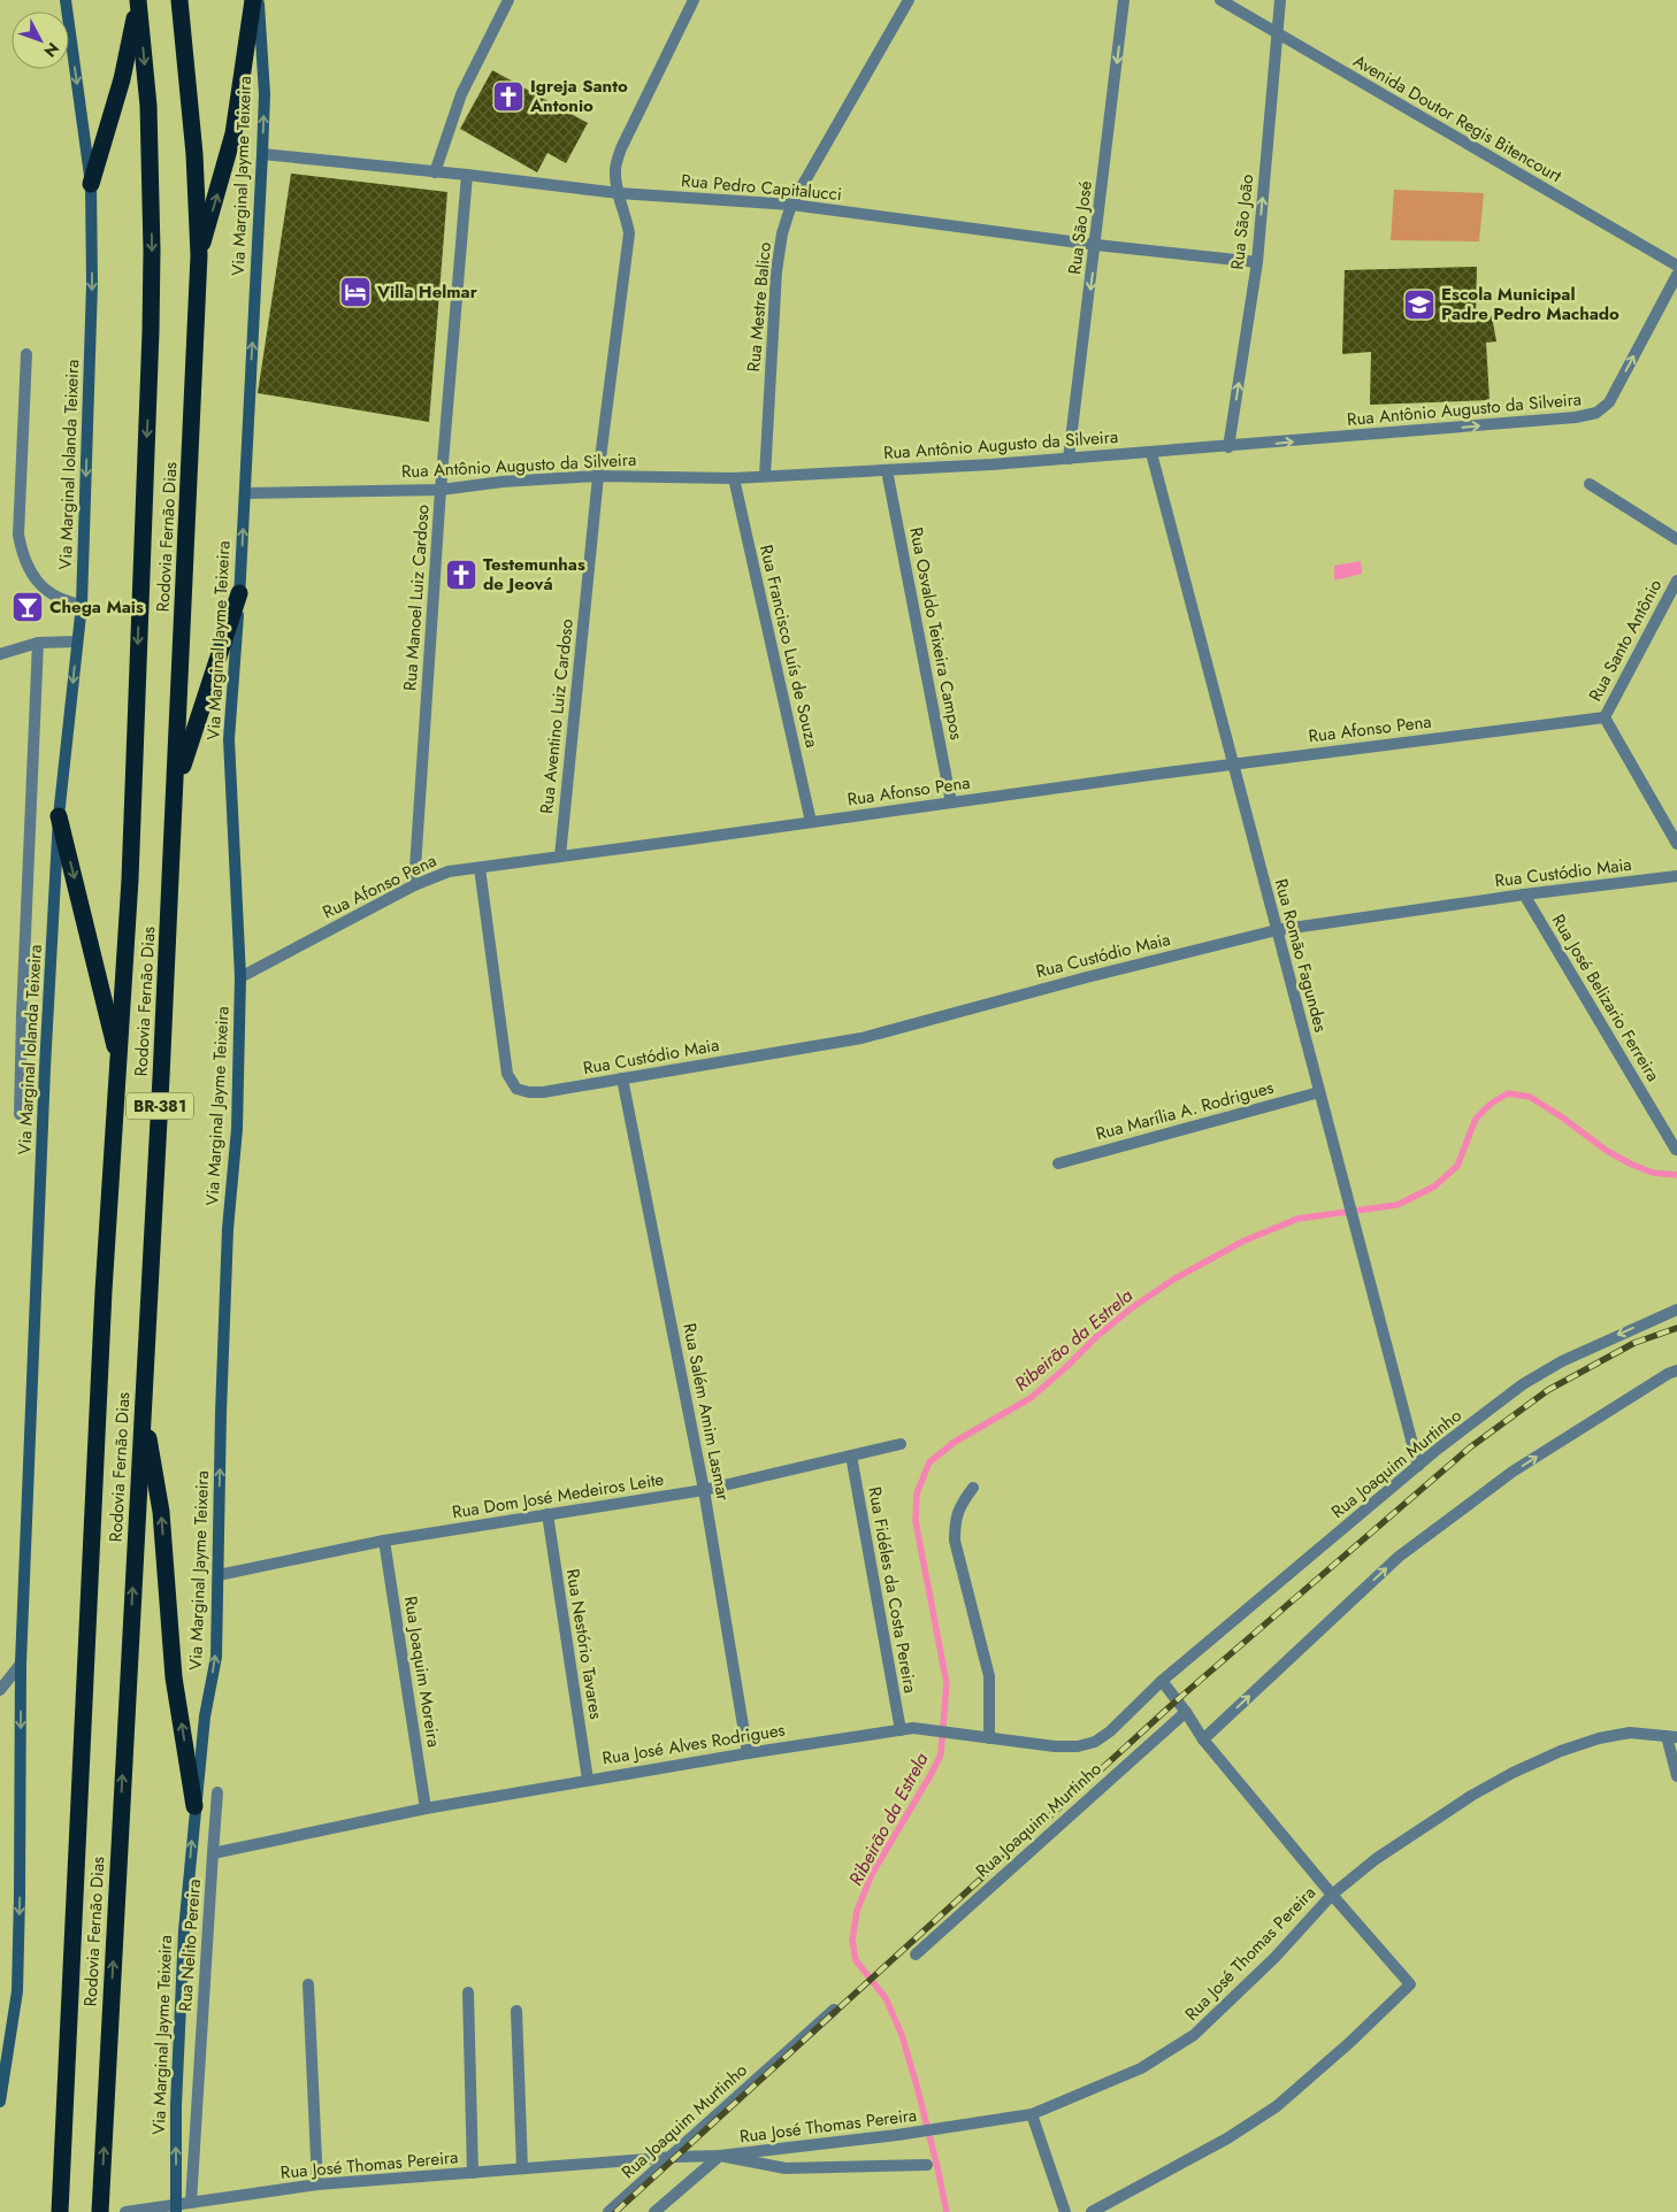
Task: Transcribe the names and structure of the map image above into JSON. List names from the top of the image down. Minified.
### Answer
{"streets":{"highway":["Rodovia Fernão Dias","BR-381"],"main road":["Via Marginal Jayme Teixeira","Via Marginal Iolanda Teixeira"],"street":["Avenida Doutor Regis Bitencourt","Rua Pedro Capitalucci","Rua São João","Rua São José","Rua Mestre Balico","Rua Antônio Augusto da Silveira","Rua Manoel Luiz Cardoso","Rua Osvaldo Teixeira Campos","Rua Santo Antônio","Rua Francisco Luís de Souza","Rua Aventino Luiz Cardoso","Rua Afonso Pena","Rua Custódio Maia","Rua Romão Fagundes","Rua José Belizario Ferreira","Rua Marília A. Rodrigues","Rua Salém Amim Lasmar","Rua Joaquim Murtinho","Rua Dom José Medeiros Leite","Rua Fidéles da Costa Pereira","Rua Nestório Tavares","Rua Joaquim Moreira","Rua José Alves Rodrigues","Rua Nelito Pereira","Rua José Thomas Pereira"]},"crossings":[["Avenida Doutor Regis Bitencourt","Rua São João"],["Via Marginal Jayme Teixeira","Rua Pedro Capitalucci"],["Via Marginal Jayme Teixeira","Rua Antônio Augusto da Silveira"],["Via Marginal Jayme Teixeira","Rua Afonso Pena"],["Via Marginal Jayme Teixeira","Rua Dom José Medeiros Leite"],["Via Marginal Jayme Teixeira","Rua José Thomas Pereira"],["Rua Pedro Capitalucci","Rua São João"],["Rua Pedro Capitalucci","Rua São José"],["Rua Pedro Capitalucci","Rua Mestre Balico"],["Rua Pedro Capitalucci","Rua Manoel Luiz Cardoso"],["Rua Pedro Capitalucci","Rua Aventino Luiz Cardoso"],["Rua São João","Rua Antônio Augusto da Silveira"],["Rua São José","Rua Antônio Augusto da Silveira"],["Rua Mestre Balico","Rua Antônio Augusto da Silveira"],["Rua Antônio Augusto da Silveira","Rua Manoel Luiz Cardoso"],["Rua Antônio Augusto da Silveira","Rua Osvaldo Teixeira Campos"],["Rua Antônio Augusto da Silveira","Rua Francisco Luís de Souza"],["Rua Antônio Augusto da Silveira","Rua Aventino Luiz Cardoso"],["Rua Antônio Augusto da Silveira","Rua Romão Fagundes"],["Rua Manoel Luiz Cardoso","Rua Afonso Pena"],["Rua Osvaldo Teixeira Campos","Rua Afonso Pena"],["Rua Santo Antônio","Rua Afonso Pena"],["Rua Francisco Luís de Souza","Rua Afonso Pena"],["Rua Aventino Luiz Cardoso","Rua Afonso Pena"],["Rua Afonso Pena","Rua Custódio Maia"],["Rua Afonso Pena","Rua Romão Fagundes"],["Rua Custódio Maia","Rua Romão Fagundes"],["Rua Custódio Maia","Rua José Belizario Ferreira"],["Rua Custódio Maia","Rua Salém Amim Lasmar"],["Rua Romão Fagundes","Rua Marília A. Rodrigues"],["Rua Romão Fagundes","Rua Joaquim Murtinho"],["Rua Salém Amim Lasmar","Rua Dom José Medeiros Leite"],["Rua Salém Amim Lasmar","Rua José Alves Rodrigues"],["Rua Joaquim Murtinho","Rua José Alves Rodrigues"],["Rua Joaquim Murtinho","Rua José Thomas Pereira"],["Rua Dom José Medeiros Leite","Rua Fidéles da Costa Pereira"],["Rua Dom José Medeiros Leite","Rua Nestório Tavares"],["Rua Dom José Medeiros Leite","Rua Joaquim Moreira"],["Rua Fidéles da Costa Pereira","Rua José Alves Rodrigues"],["Rua Nestório Tavares","Rua José Alves Rodrigues"],["Rua Joaquim Moreira","Rua José Alves Rodrigues"],["Rua José Alves Rodrigues","Rua Nelito Pereira"],["Rua Nelito Pereira","Rua José Thomas Pereira"]],"one_way":["Via Marginal Jayme Teixeira","Rua São João","Rua São José","Via Marginal Iolanda Teixeira"],"water":["Ribeirão da Estrela"],"places":{"church":["Igreja Santo Antonio","Testemunhas de Jeová"],"hotel":["Villa Helmar"],"school or university":["Escola Municipal Padre Pedro Machado"],"bar":["Chega Mais"]},"north":"bottom right"}
